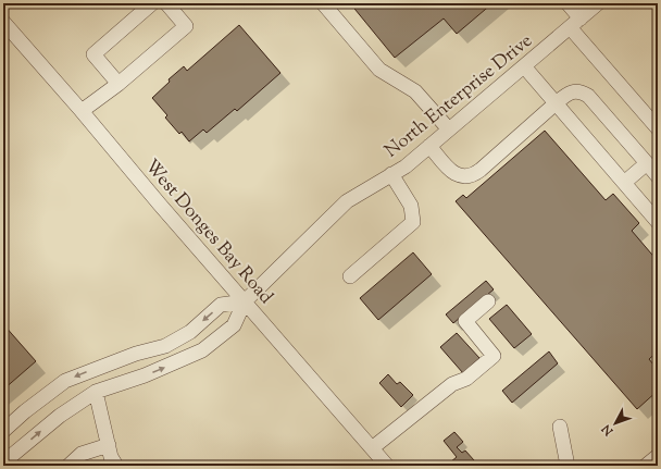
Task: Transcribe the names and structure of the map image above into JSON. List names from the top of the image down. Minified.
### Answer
{"streets":{"street":["North Enterprise Drive","West Donges Bay Road"]},"crossings":[["North Enterprise Drive","West Donges Bay Road"]],"north":"bottom left"}
